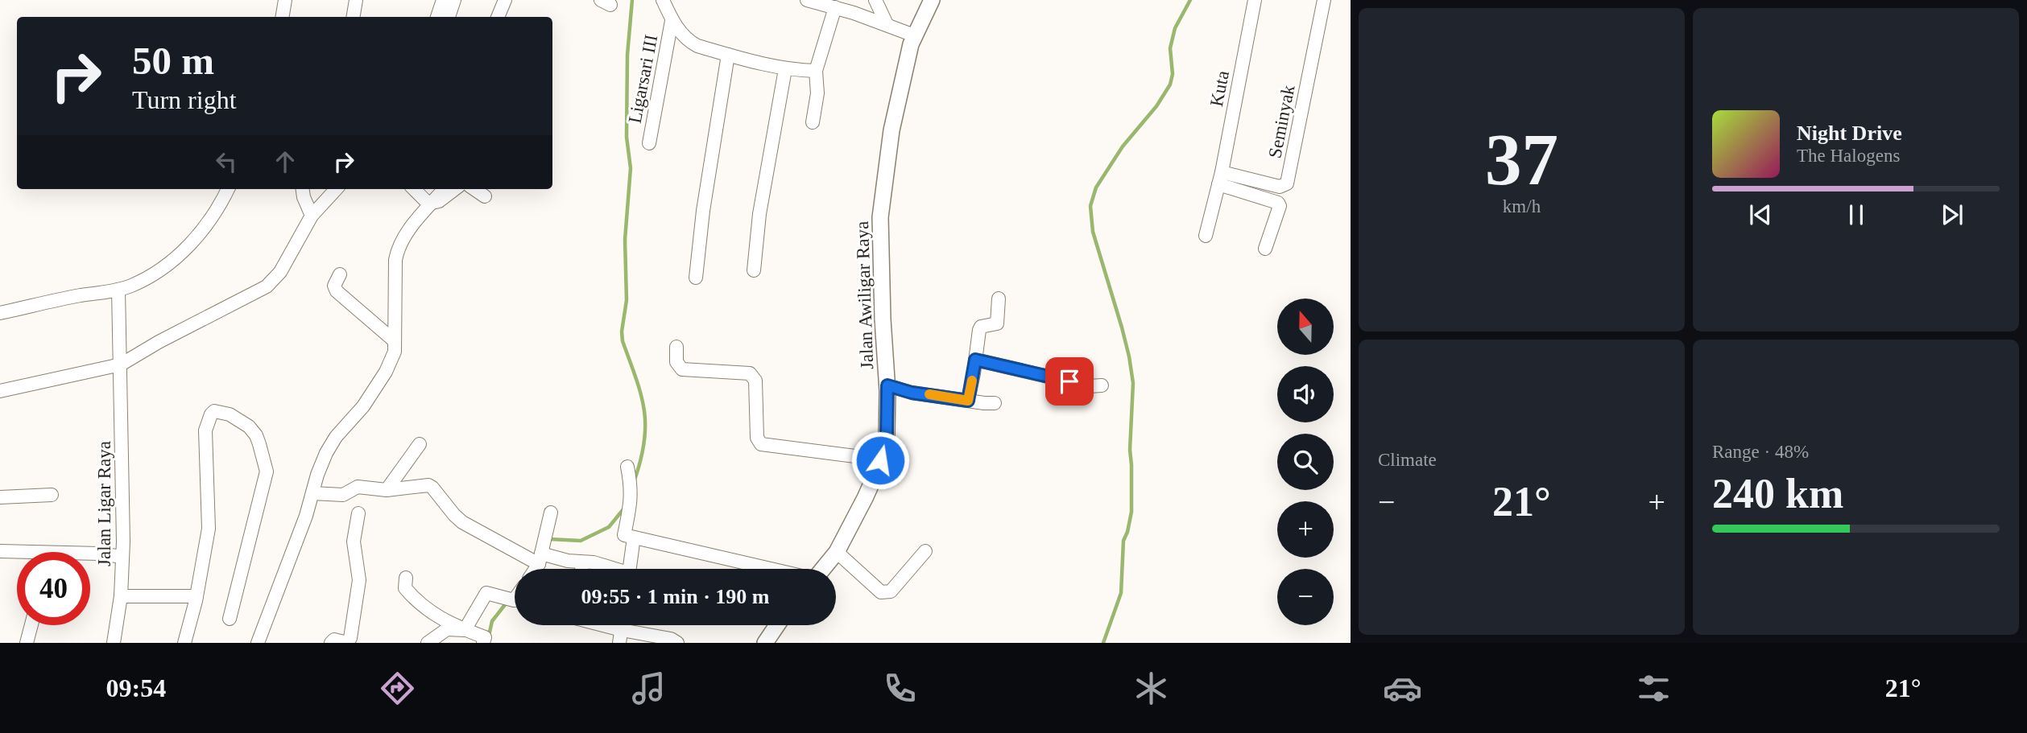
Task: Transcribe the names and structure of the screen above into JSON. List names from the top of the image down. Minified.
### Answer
{"streets":{"street":["Ligarsari III","Kuta","Seminyak","Jalan Awiligar Raya","Jalan Ligar Raya"]},"crossings":[["Kuta","Seminyak"]],"north":"top","page":{"tile":[["37","km/h"],"Climate",["Range · 48%","240 km"]],"turn":["50 m","Turn right"],"song":["Night Drive","The Halogens"],"map_buttons":["+","−"],"heat":["−","21°","+"],"limit":"40","trip":"09:55 · 1 min · 190 m","tabs":["09:54","21°"]}}
